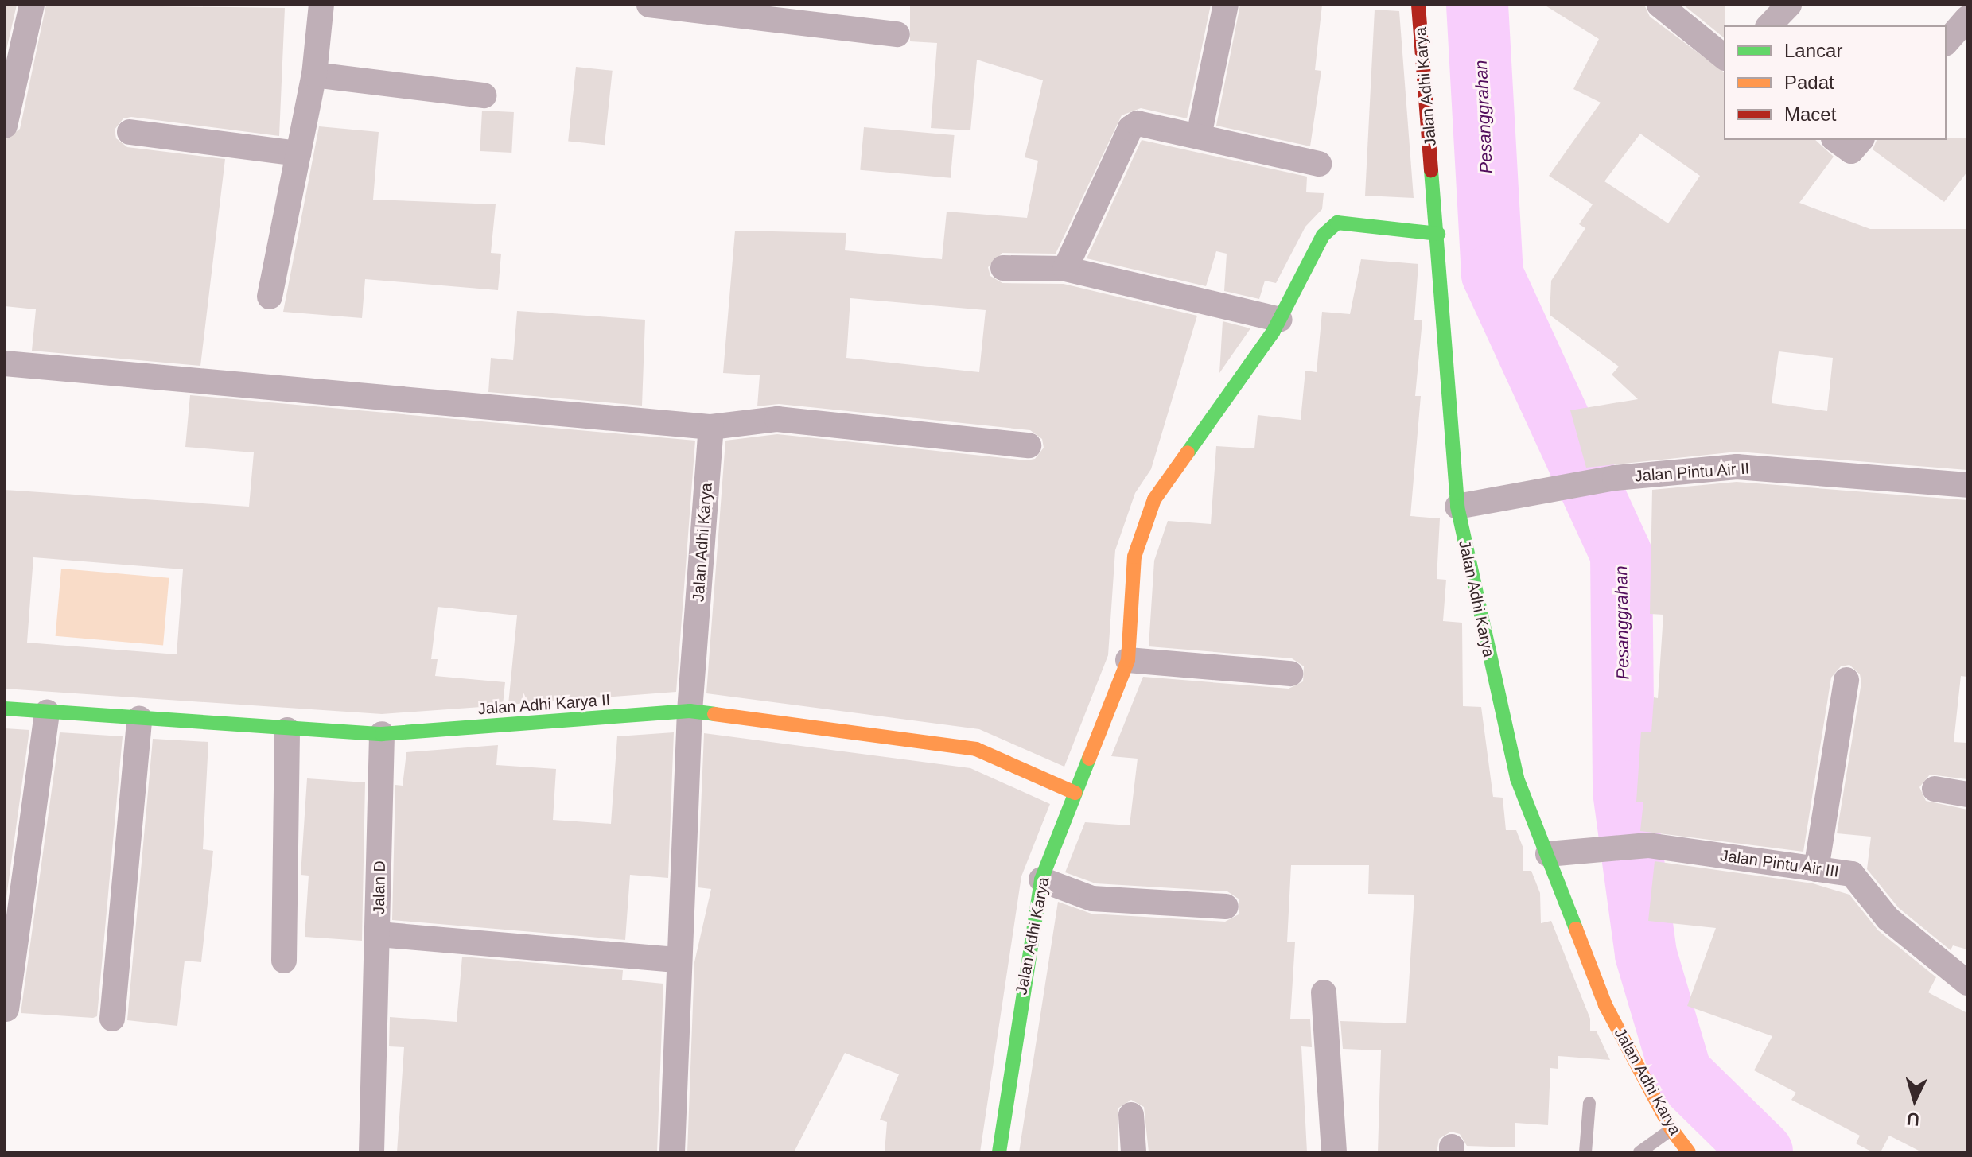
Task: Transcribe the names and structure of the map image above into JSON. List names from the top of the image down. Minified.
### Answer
{"streets":{"street":["Jalan Adhi Karya","Jalan Pintu Air II","Jalan Adhi Karya II","Jalan Pintu Air III","Jalan D"]},"crossings":[["Jalan Adhi Karya","Jalan Pintu Air II"],["Jalan Adhi Karya","Jalan Adhi Karya II"],["Jalan Adhi Karya","Jalan Pintu Air III"],["Jalan Adhi Karya II","Jalan D"]],"water":["Pesanggrahan"],"legend":["Lancar","Padat","Macet"],"north":"bottom"}
